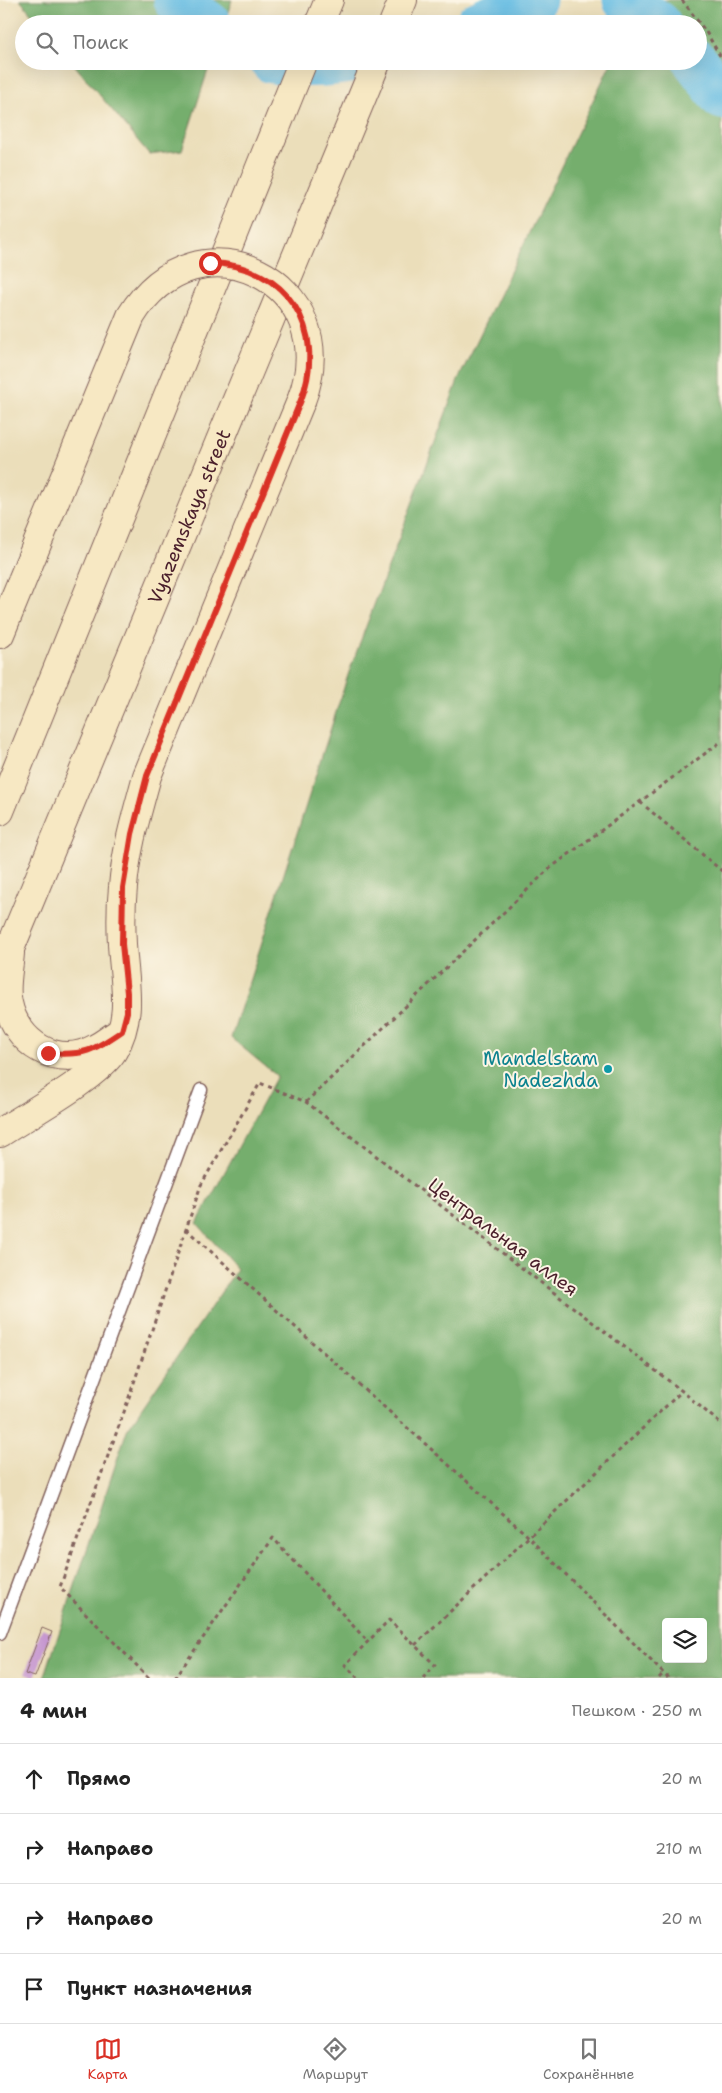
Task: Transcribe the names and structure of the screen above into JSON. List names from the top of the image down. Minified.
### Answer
{"streets":{"main road":["Vyazemskaya street"],"path":["Центральная аллея"]},"places":["Mandelstam Nadezhda"],"page":{"search":"Поиск","heading":["4 мин","Пешком · 250 m"],"list":[["Прямо","20 m"],["Направо","210 m"],["Направо","20 m"],"Пункт назначения"],"nav":["Карта","Маршрут","Сохранённые"]}}
